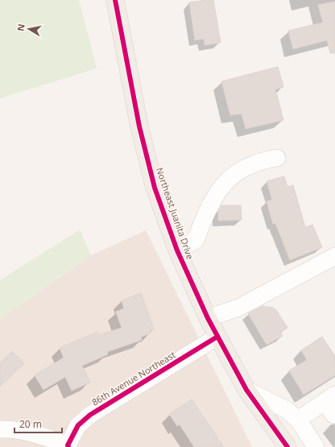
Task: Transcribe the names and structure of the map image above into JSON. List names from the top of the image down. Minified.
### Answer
{"streets":{"main road":["Northeast Juanita Drive"],"street":["86th Avenue Northeast"]},"crossings":[["Northeast Juanita Drive","86th Avenue Northeast"]],"scale_bar":"20 m","north":"left"}
